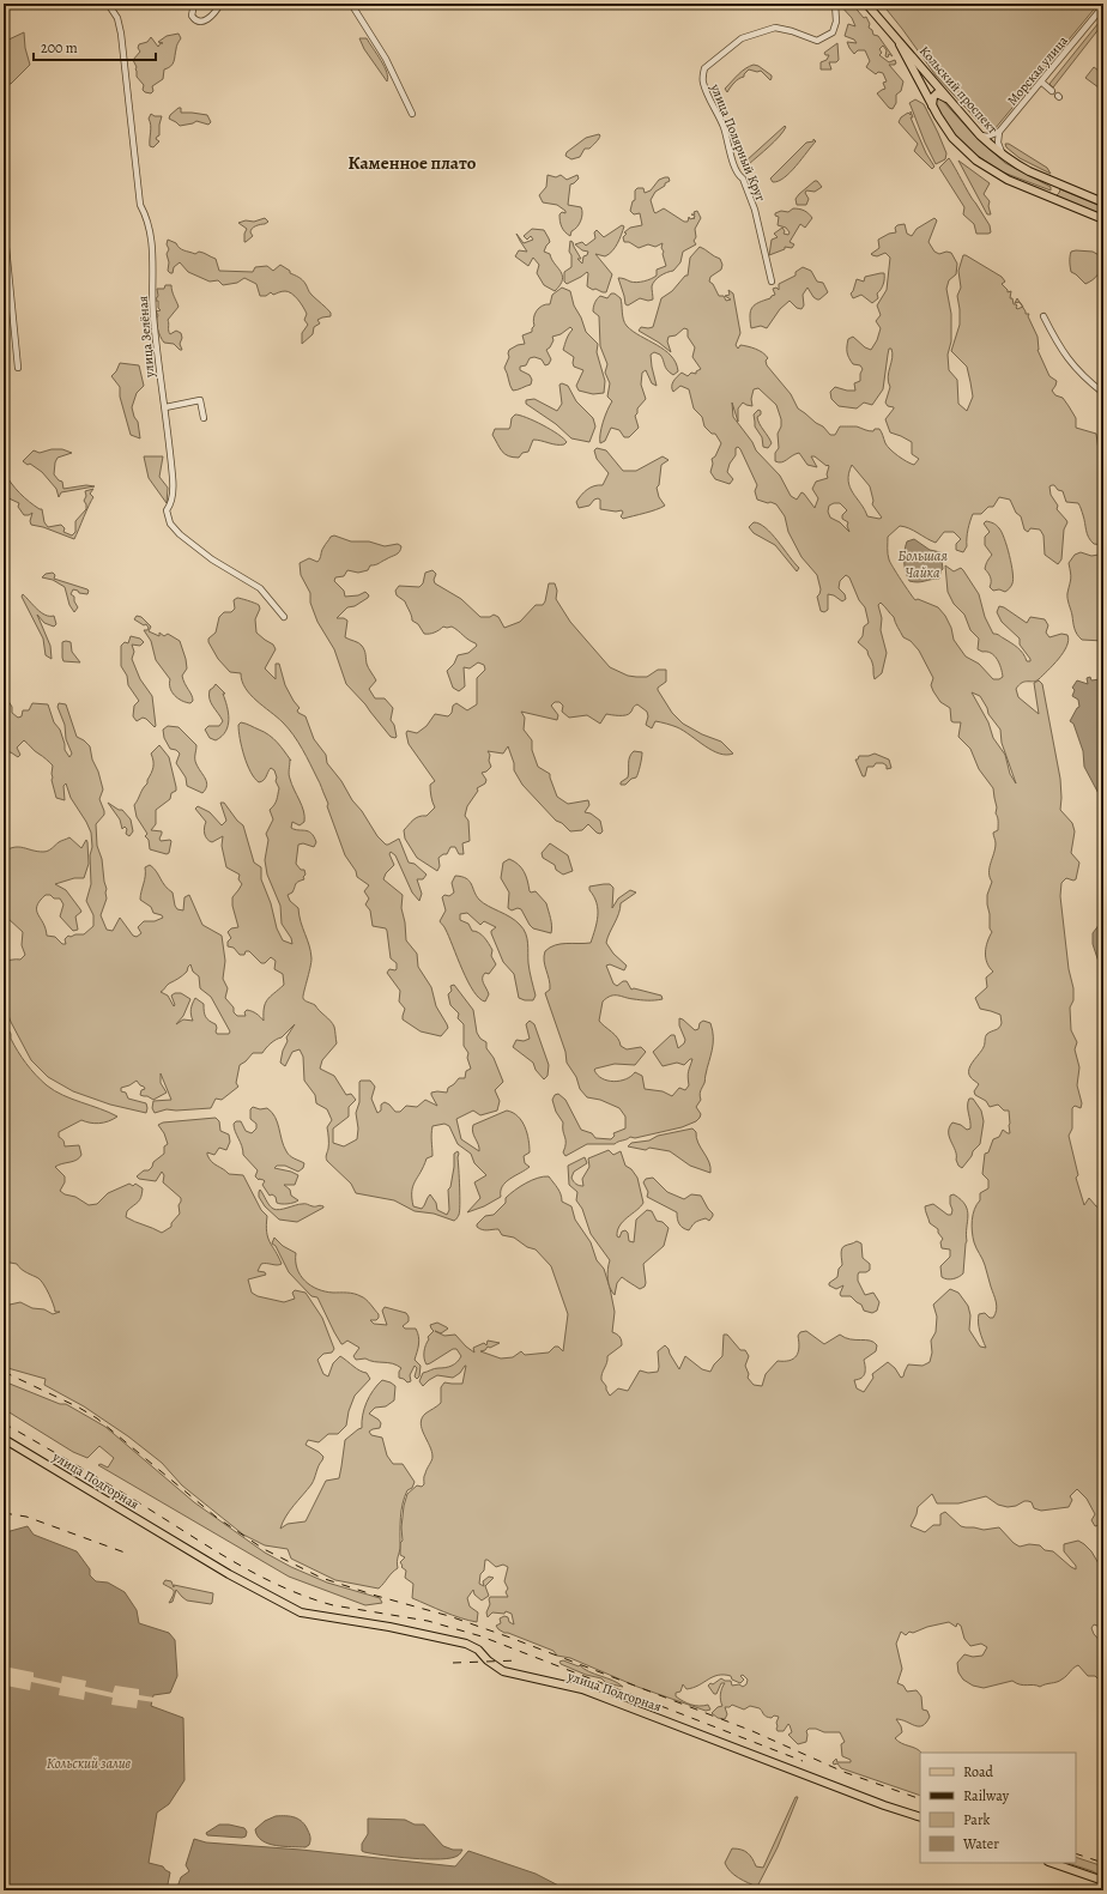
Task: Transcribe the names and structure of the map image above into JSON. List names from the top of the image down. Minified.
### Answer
{"streets":{"main road":["Кольский проспект","улица Подгорная"],"street":["Морская улица","улица Полярный Круг","улица Зелёная"]},"districts":["Каменное плато"],"water":["Большая Чайка","Кольский залив"],"legend":["Road","Railway","Park","Water"],"scale_bar":"200 m"}
